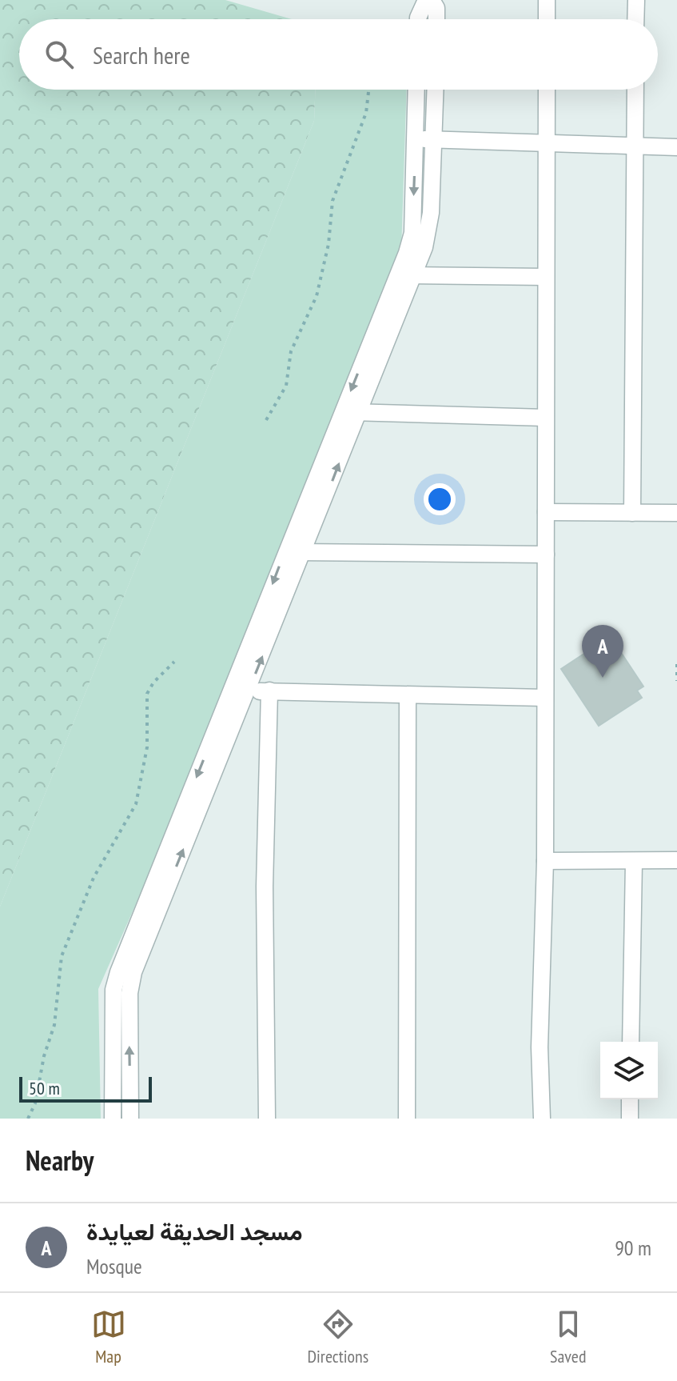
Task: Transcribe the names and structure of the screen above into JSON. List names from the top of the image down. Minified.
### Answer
{"scale_bar":"50 m","page":{"search":"Search here","pins":"A","scale":"50 m","heading":"Nearby","list":[{"mark":"A","name":"مسجد الحديقة لعيايدة","note":"Mosque","value":"90 m"}],"nav":["Map","Directions","Saved"]}}
